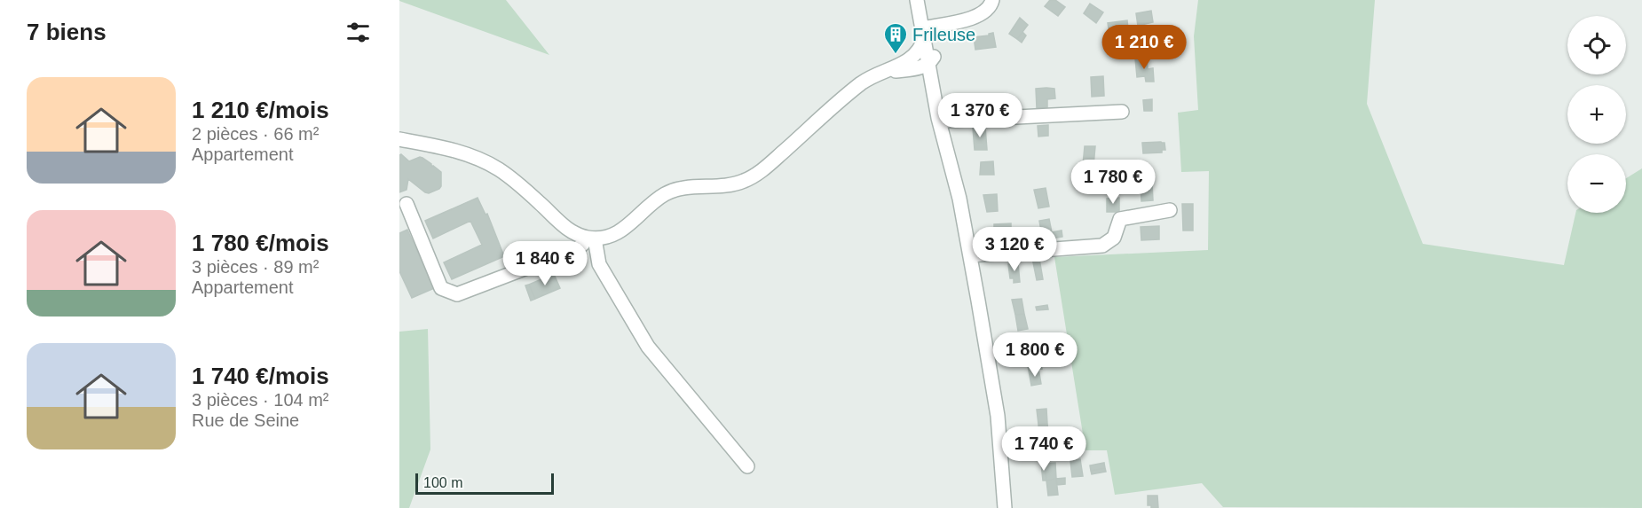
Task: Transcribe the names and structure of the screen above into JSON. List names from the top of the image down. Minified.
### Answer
{"places":{"building":["Frileuse"]},"scale_bar":"100 m","page":{"heading":"7 biens","map_buttons":["+","−"],"price":["1 210 €","1 370 €","1 780 €","3 120 €","1 840 €","1 800 €","1 740 €"],"list":[{"name":"1 210 €/mois","note":"2 pièces · 66 m² · Appartement"},{"name":"1 780 €/mois","note":"3 pièces · 89 m² · Appartement"},{"name":"1 740 €/mois","note":"3 pièces · 104 m² · Rue de Seine"}],"scale":"100 m"}}
